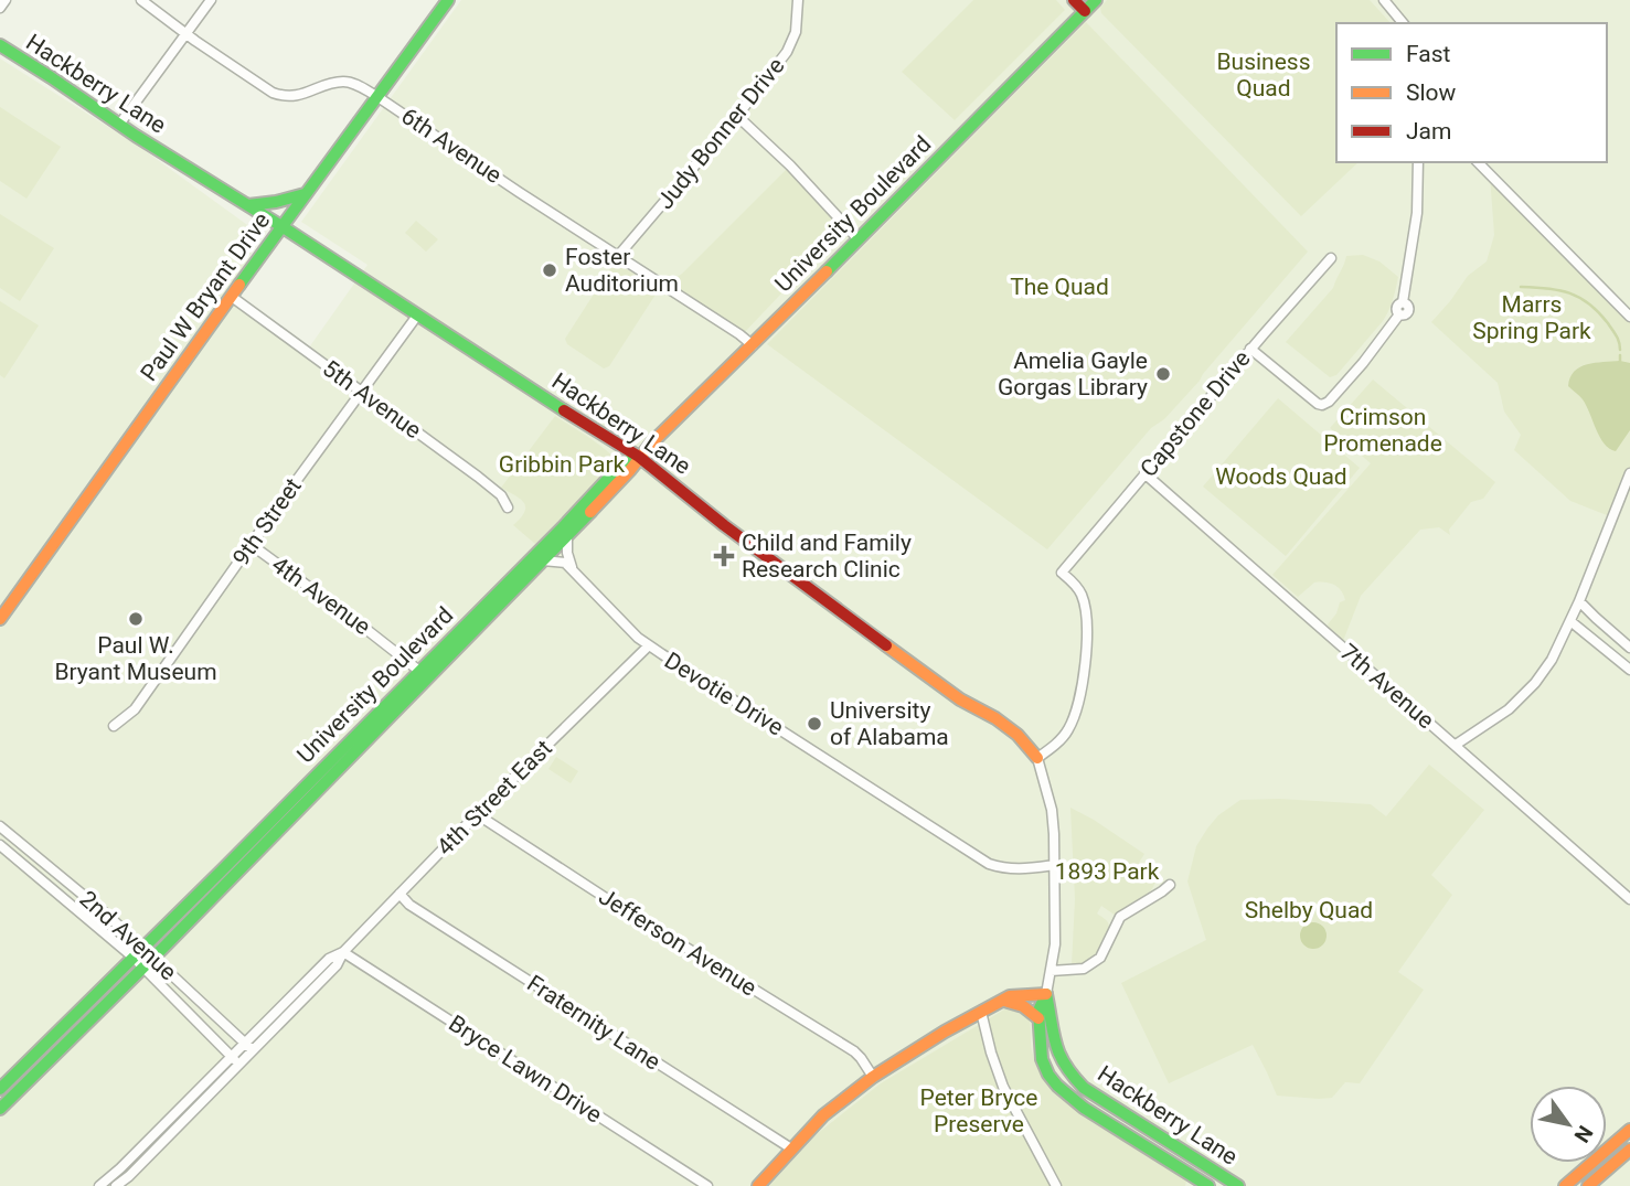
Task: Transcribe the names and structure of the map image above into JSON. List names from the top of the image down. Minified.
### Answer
{"streets":{"main road":["Hackberry Lane","University Boulevard","Paul W Bryant Drive"],"street":["Judy Bonner Drive","6th Avenue","5th Avenue","Capstone Drive","9th Street","4th Avenue","7th Avenue","Devotie Drive","4th Street East","2nd Avenue","Jefferson Avenue","Fraternity Lane","Bryce Lawn Drive"]},"crossings":[["Hackberry Lane","University Boulevard"],["Hackberry Lane","Paul W Bryant Drive"],["Hackberry Lane","Capstone Drive"],["Hackberry Lane","9th Street"],["Hackberry Lane","Devotie Drive"],["Judy Bonner Drive","6th Avenue"],["6th Avenue","University Boulevard"],["6th Avenue","Paul W Bryant Drive"],["University Boulevard","4th Avenue"],["University Boulevard","2nd Avenue"],["Paul W Bryant Drive","5th Avenue"],["5th Avenue","9th Street"],["Capstone Drive","7th Avenue"],["9th Street","4th Avenue"],["Devotie Drive","4th Street East"],["4th Street East","2nd Avenue"],["4th Street East","Jefferson Avenue"],["4th Street East","Fraternity Lane"],["4th Street East","Bryce Lawn Drive"]],"parks":["Business Quad","The Quad","Marrs Spring Park","Crimson Promenade","Gribbin Park","Woods Quad","1893 Park","Shelby Quad","Peter Bryce Preserve"],"places":{"other":["Foster Auditorium","Amelia Gayle Gorgas Library","Paul W. Bryant Museum","University of Alabama"],"health":["Child and Family Research Clinic"]},"legend":["Fast","Slow","Jam"],"north":"bottom right"}
